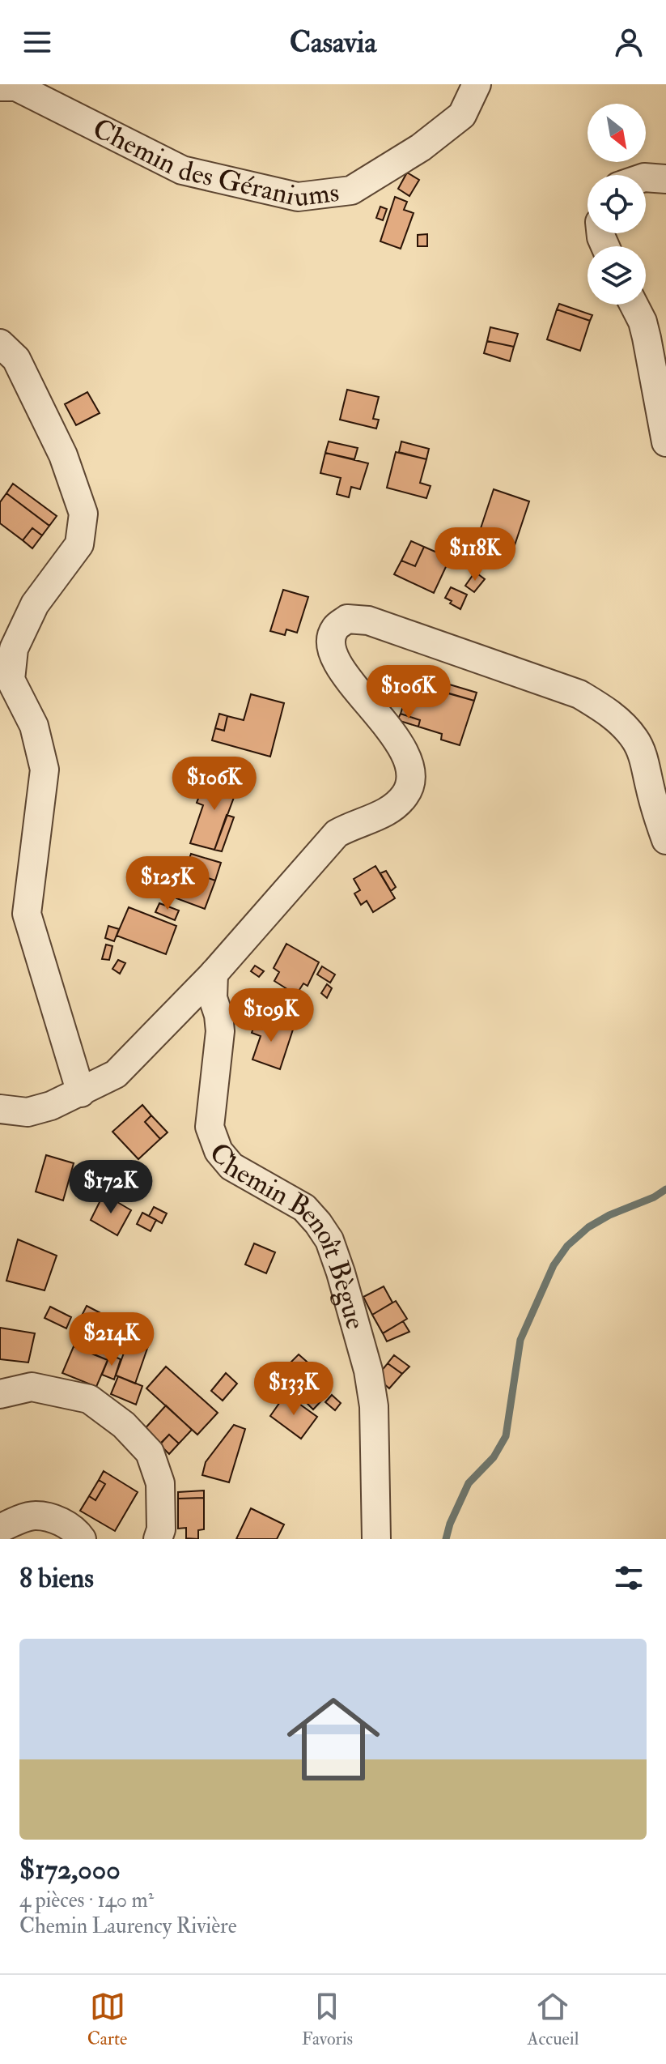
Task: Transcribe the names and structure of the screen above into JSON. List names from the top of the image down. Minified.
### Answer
{"streets":{"street":["Chemin des Géraniums","Chemin Benoît Bègue"]},"north":"bottom right","page":{"header":"Casavia","price":["$118K","$106K","$106K","$125K","$109K","$172K","$214K","$133K"],"heading":"8 biens","list":[{"name":"$172,000","note":"4 pièces · 140 m² · Chemin Laurency Rivière"}],"tabs":["Carte","Favoris","Accueil"]}}
